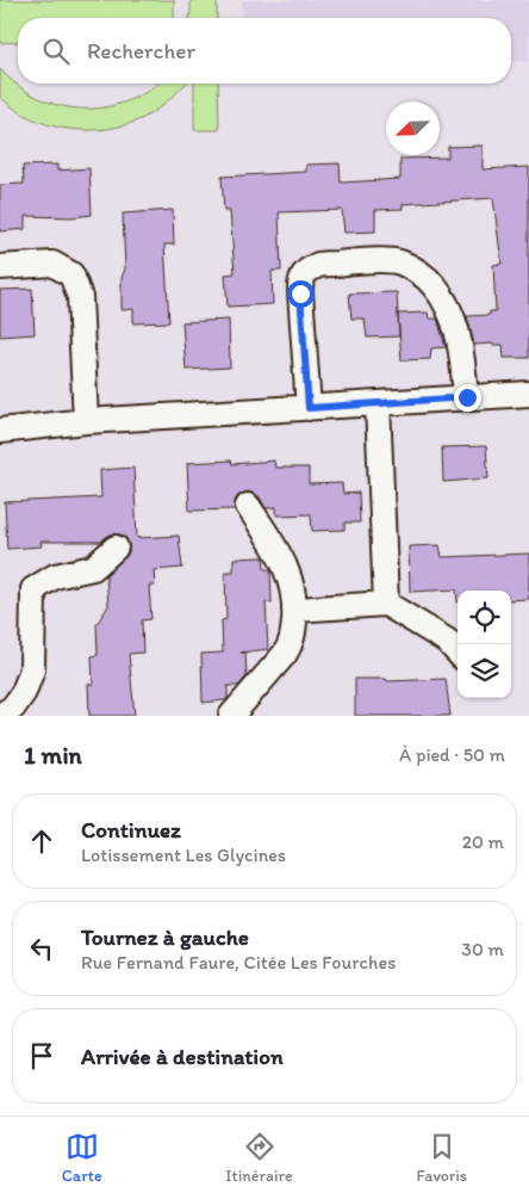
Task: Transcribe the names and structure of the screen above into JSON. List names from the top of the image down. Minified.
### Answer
{"north":"bottom left","page":{"search":"Rechercher","heading":["1 min","À pied · 50 m"],"list":[["Continuez","Lotissement Les Glycines","20 m"],["Tournez à gauche","Rue Fernand Faure, Citée Les Fourches","30 m"],"Arrivée à destination"],"nav":["Carte","Itinéraire","Favoris"]}}
